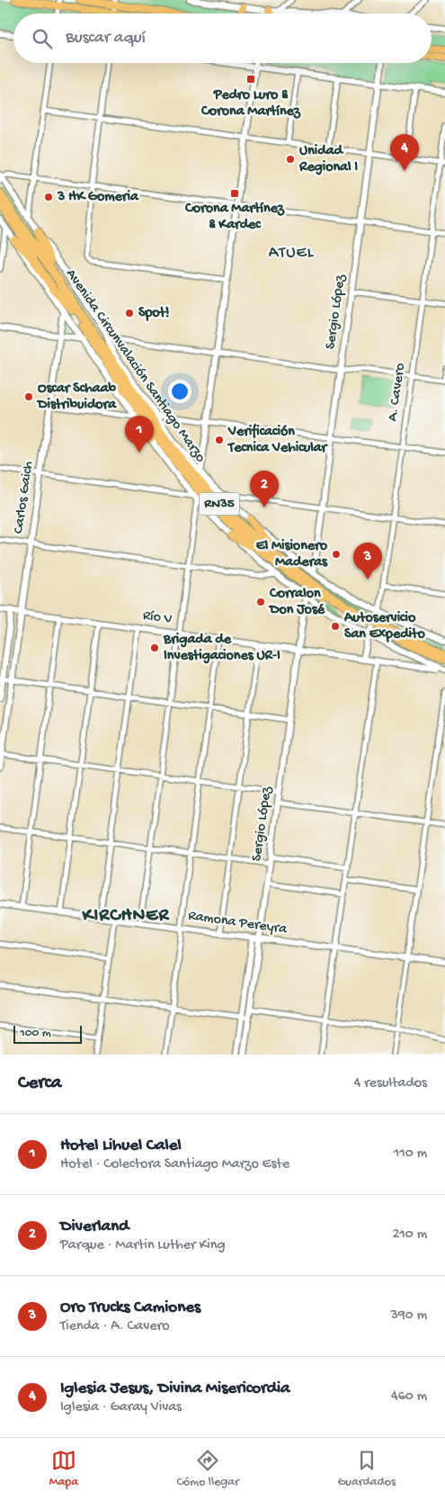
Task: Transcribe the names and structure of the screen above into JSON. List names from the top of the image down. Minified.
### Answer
{"streets":{"highway":["Avenida Circunvalación Santiago Marzo","RN35"],"street":["Sergio López","A. Cavero","Carlos Gaich","Río V","Ramona Pereyra"]},"crossings":[["Sergio López","Río V"],["Sergio López","Ramona Pereyra"],["Avenida Circunvalación Santiago Marzo","A. Cavero"],["A. Cavero","Río V"],["Carlos Gaich","Río V"]],"districts":["ATUEL","KIRCHNER"],"places":{"transit":["Pedro Luro & Corona Martínez","Corona Martínez & Kardec"],"other":["Unidad Regional I","3 HK Gomeria","Spot!","Oscar Schaab Distribuidora","Verificación Tecnica Vehicular","El Misionero Maderas","Corralon Don José","Autoservicio San Expedito","Brigada de Investigaciones UR-I"]},"scale_bar":"100 m","page":{"search":"Buscar aquí","pins":["4","1","2","3"],"scale":"100 m","heading":["Cerca","4 resultados"],"list":[{"mark":"1","name":"Hotel Lihuel Calel","note":"Hotel · Colectora Santiago Marzo Este","value":"110 m"},{"mark":"2","name":"Diverland","note":"Parque · Martin Luther King","value":"210 m"},{"mark":"3","name":"Oro Trucks Camiones","note":"Tienda · A. Cavero","value":"390 m"},{"mark":"4","name":"Iglesia Jesus, Divina Misericordia","note":"Iglesia · Garay Vivas","value":"460 m"}],"nav":["Mapa","Cómo llegar","Guardados"]}}
